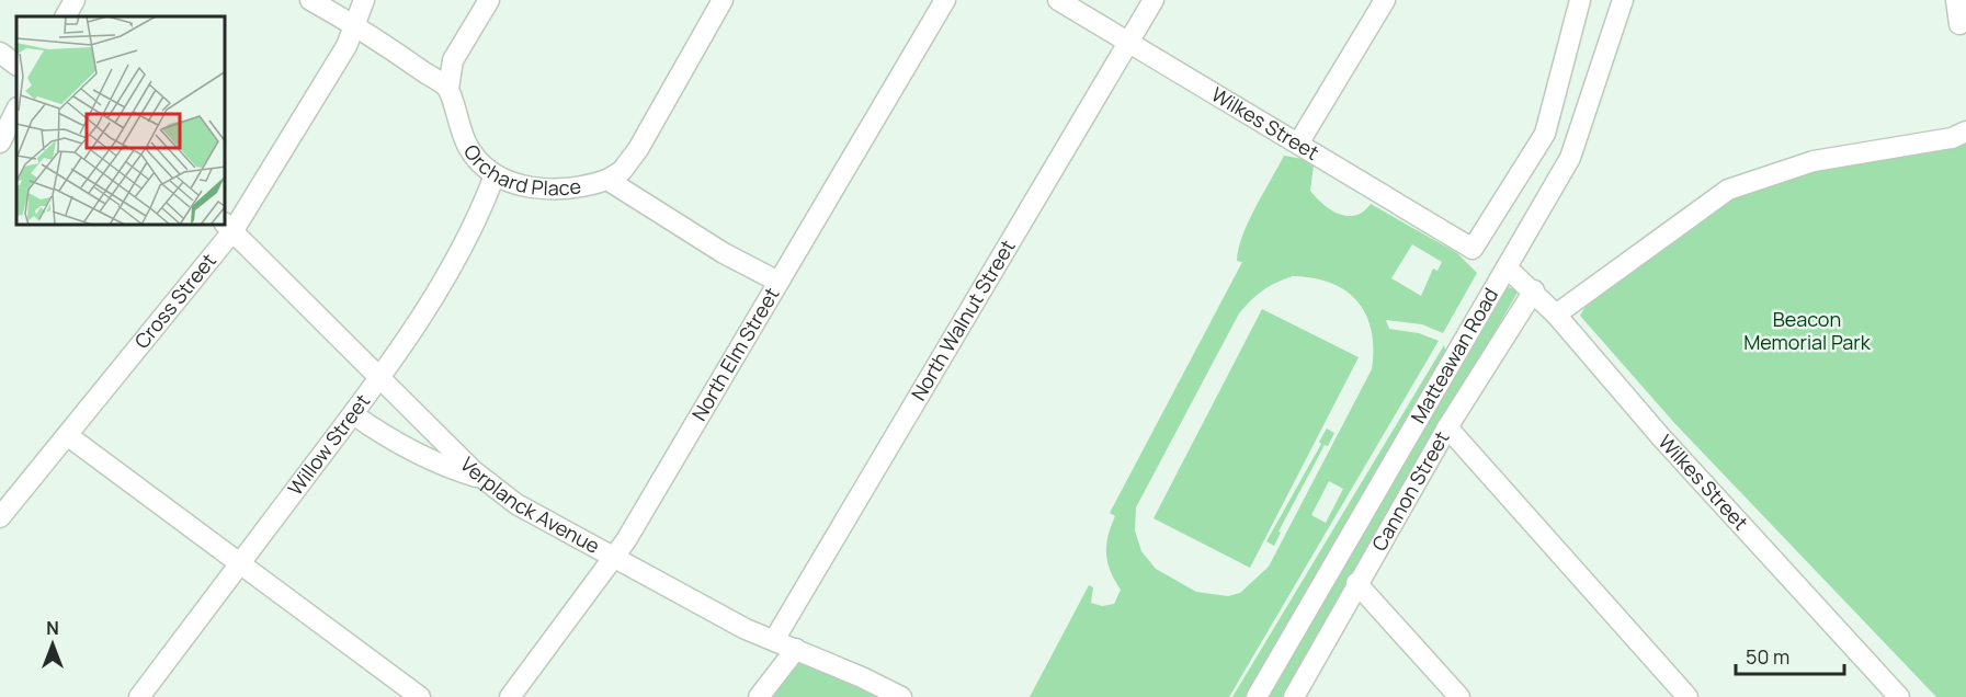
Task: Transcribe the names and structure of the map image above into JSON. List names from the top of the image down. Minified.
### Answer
{"streets":{"street":["Wilkes Street","Orchard Place","Cross Street","North Walnut Street","North Elm Street","Matteawan Road","Willow Street","Cannon Street","Verplanck Avenue"]},"crossings":[["Wilkes Street","North Walnut Street"],["Wilkes Street","Matteawan Road"],["Wilkes Street","Cannon Street"],["Orchard Place","North Elm Street"],["Orchard Place","Willow Street"],["Cross Street","Verplanck Avenue"],["North Walnut Street","Verplanck Avenue"],["North Elm Street","Verplanck Avenue"],["Willow Street","Verplanck Avenue"]],"parks":["Beacon Memorial Park"],"scale_bar":"50 m","north":"top"}
